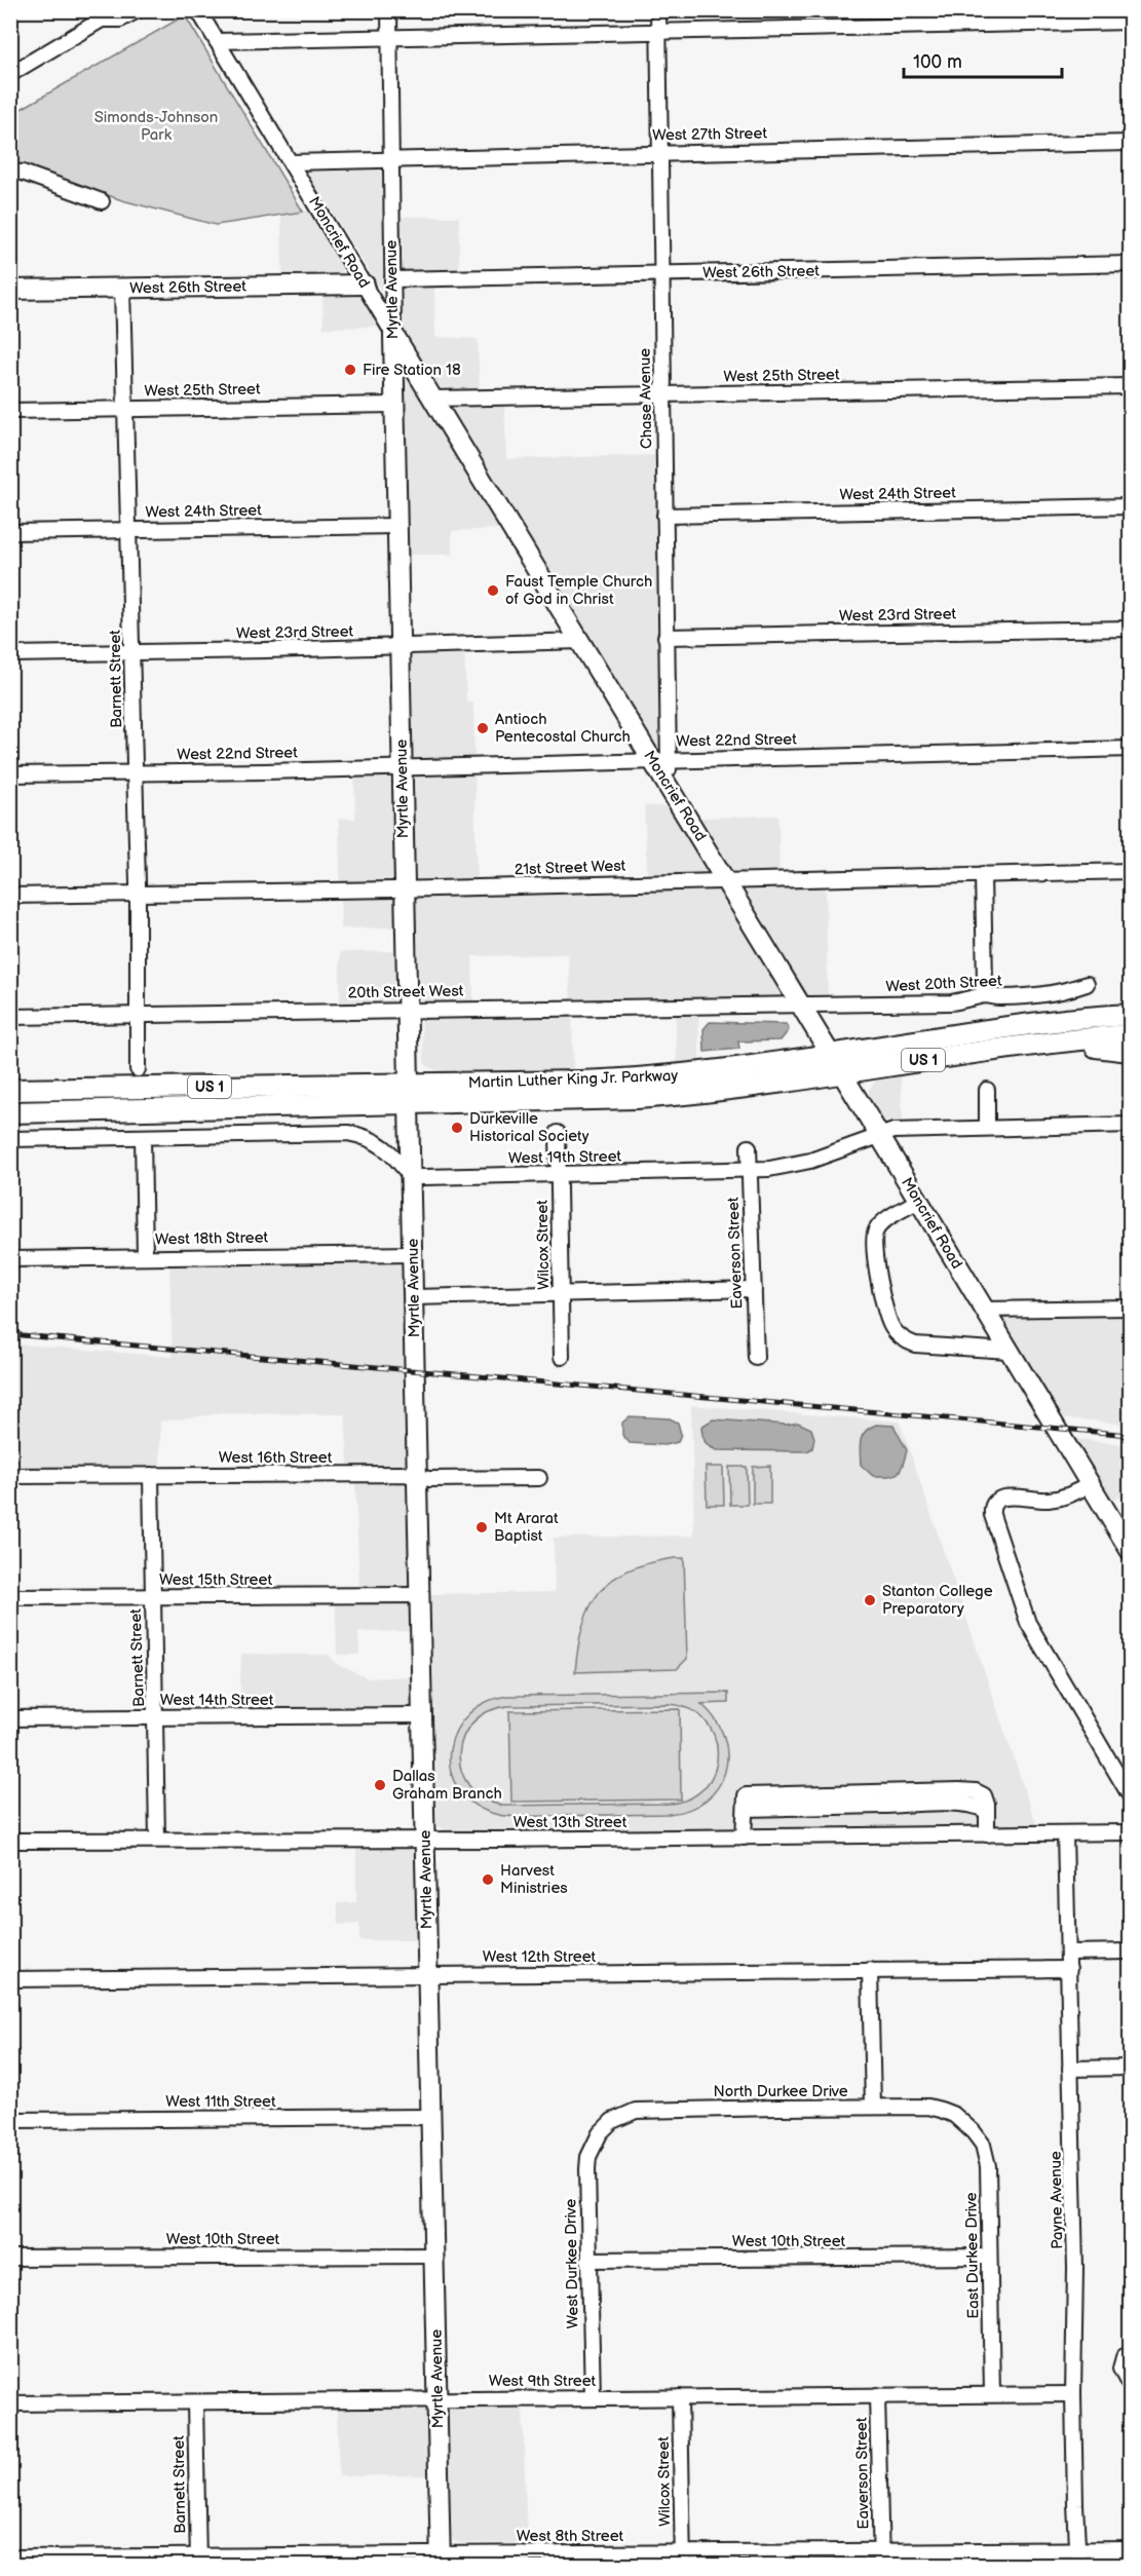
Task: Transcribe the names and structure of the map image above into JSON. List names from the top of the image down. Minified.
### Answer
{"streets":{"highway":["US 1","Martin Luther King Jr. Parkway"],"main road":["Moncrief Road","West 26th Street","Myrtle Avenue"],"street":["West 27th Street","West 25th Street","Chase Avenue","West 24th Street","West 23rd Street","Barnett Street","West 22nd Street","21st Street West","West 20th Street","20th Street West","West 19th Street","West 18th Street","Wilcox Street","Eaverson Street","West 16th Street","West 15th Street","West 14th Street","West 13th Street","West 12th Street","North Durkee Drive","West 11th Street","Payne Avenue","West 10th Street","East Durkee Drive","West Durkee Drive","West 9th Street","West 8th Street"]},"crossings":[["West 27th Street","Moncrief Road"],["West 27th Street","Myrtle Avenue"],["West 27th Street","Chase Avenue"],["Moncrief Road","West 26th Street"],["Moncrief Road","Myrtle Avenue"],["Moncrief Road","West 25th Street"],["Moncrief Road","Chase Avenue"],["Moncrief Road","West 23rd Street"],["Moncrief Road","West 22nd Street"],["Moncrief Road","21st Street West"],["Moncrief Road","West 20th Street"],["Moncrief Road","20th Street West"],["Moncrief Road","Martin Luther King Jr. Parkway"],["Moncrief Road","West 19th Street"],["West 26th Street","Myrtle Avenue"],["West 26th Street","Chase Avenue"],["West 26th Street","Barnett Street"],["Myrtle Avenue","West 25th Street"],["Myrtle Avenue","West 24th Street"],["Myrtle Avenue","West 23rd Street"],["Myrtle Avenue","West 22nd Street"],["Myrtle Avenue","21st Street West"],["Myrtle Avenue","20th Street West"],["Myrtle Avenue","Martin Luther King Jr. Parkway"],["Myrtle Avenue","West 19th Street"],["Myrtle Avenue","West 18th Street"],["Myrtle Avenue","West 16th Street"],["Myrtle Avenue","West 15th Street"],["Myrtle Avenue","West 14th Street"],["Myrtle Avenue","West 13th Street"],["Myrtle Avenue","West 12th Street"],["Myrtle Avenue","West 11th Street"],["Myrtle Avenue","West 10th Street"],["Myrtle Avenue","West 9th Street"],["Myrtle Avenue","West 8th Street"],["West 25th Street","Chase Avenue"],["West 25th Street","Barnett Street"],["Chase Avenue","West 24th Street"],["Chase Avenue","West 23rd Street"],["Chase Avenue","West 22nd Street"],["West 24th Street","Barnett Street"],["West 23rd Street","Barnett Street"],["Barnett Street","West 22nd Street"],["Barnett Street","21st Street West"],["Barnett Street","20th Street West"],["Barnett Street","West 16th Street"],["Barnett Street","West 15th Street"],["Barnett Street","West 14th Street"],["Barnett Street","West 13th Street"],["Barnett Street","West 9th Street"],["Barnett Street","West 8th Street"],["West 20th Street","20th Street West"],["West 19th Street","Wilcox Street"],["West 19th Street","Eaverson Street"],["Wilcox Street","West 9th Street"],["Wilcox Street","West 8th Street"],["Eaverson Street","West 9th Street"],["Eaverson Street","West 8th Street"],["West 13th Street","Payne Avenue"],["West 12th Street","Payne Avenue"],["North Durkee Drive","East Durkee Drive"],["North Durkee Drive","West Durkee Drive"],["Payne Avenue","West 9th Street"],["Payne Avenue","West 8th Street"],["West 10th Street","East Durkee Drive"],["West 10th Street","West Durkee Drive"],["East Durkee Drive","West 9th Street"],["West Durkee Drive","West 9th Street"]],"parks":["Simonds-Johnson Park"],"places":["Fire Station 18","Faust Temple Church of God in Christ","Antioch Pentecostal Church","Durkeville Historical Society","Mt Ararat Baptist","Stanton College Preparatory","Dallas Graham Branch","Harvest Ministries"],"scale_bar":"100 m"}
